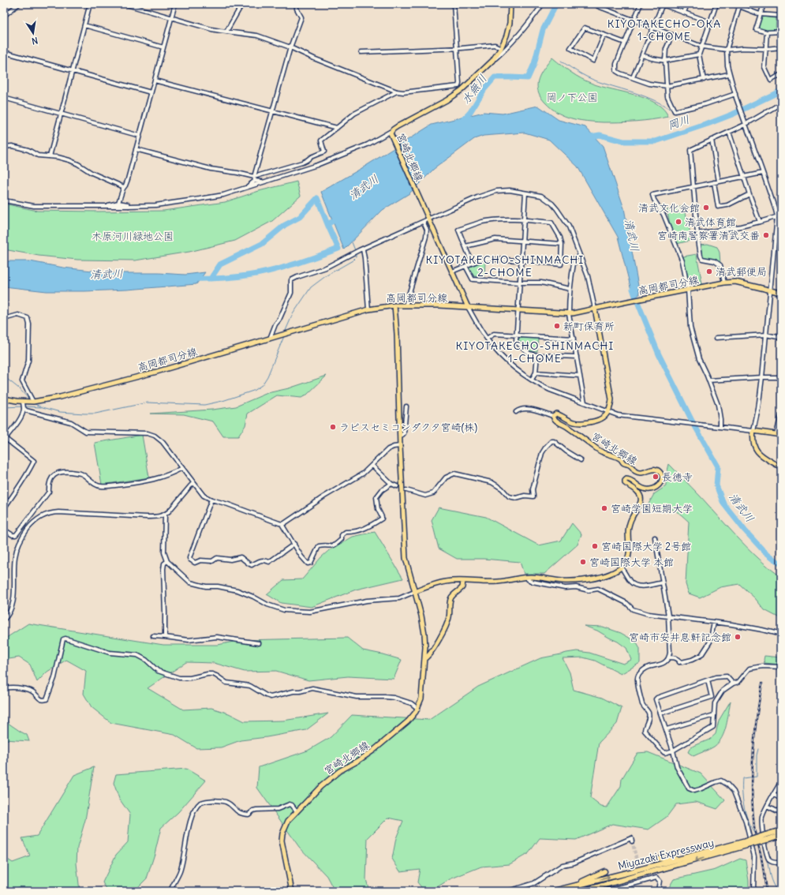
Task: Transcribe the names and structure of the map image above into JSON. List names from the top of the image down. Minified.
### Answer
{"streets":{"highway":["Miyazaki Expressway"],"main road":["宮崎北郷線","高岡都司分線"]},"crossings":[["宮崎北郷線","高岡都司分線"]],"districts":["KIYOTAKECHO-OKA 1-CHOME","KIYOTAKECHO-SHINMACHI 2-CHOME","KIYOTAKECHO-SHINMACHI 1-CHOME"],"water":["水無川","岡川","清武川"],"parks":["岡ノ下公園","木原河川緑地公園"],"places":["清武文化会館","清武体育館","宮崎南警察署清武交番","清武郵便局","新町保育所","ラピスセミコンダクタ宮崎(株)","長徳寺","宮崎学園短期大学","宮崎国際大学 2号館","宮崎国際大学 本館","宮崎市安井息軒記念館"],"north":"bottom"}
